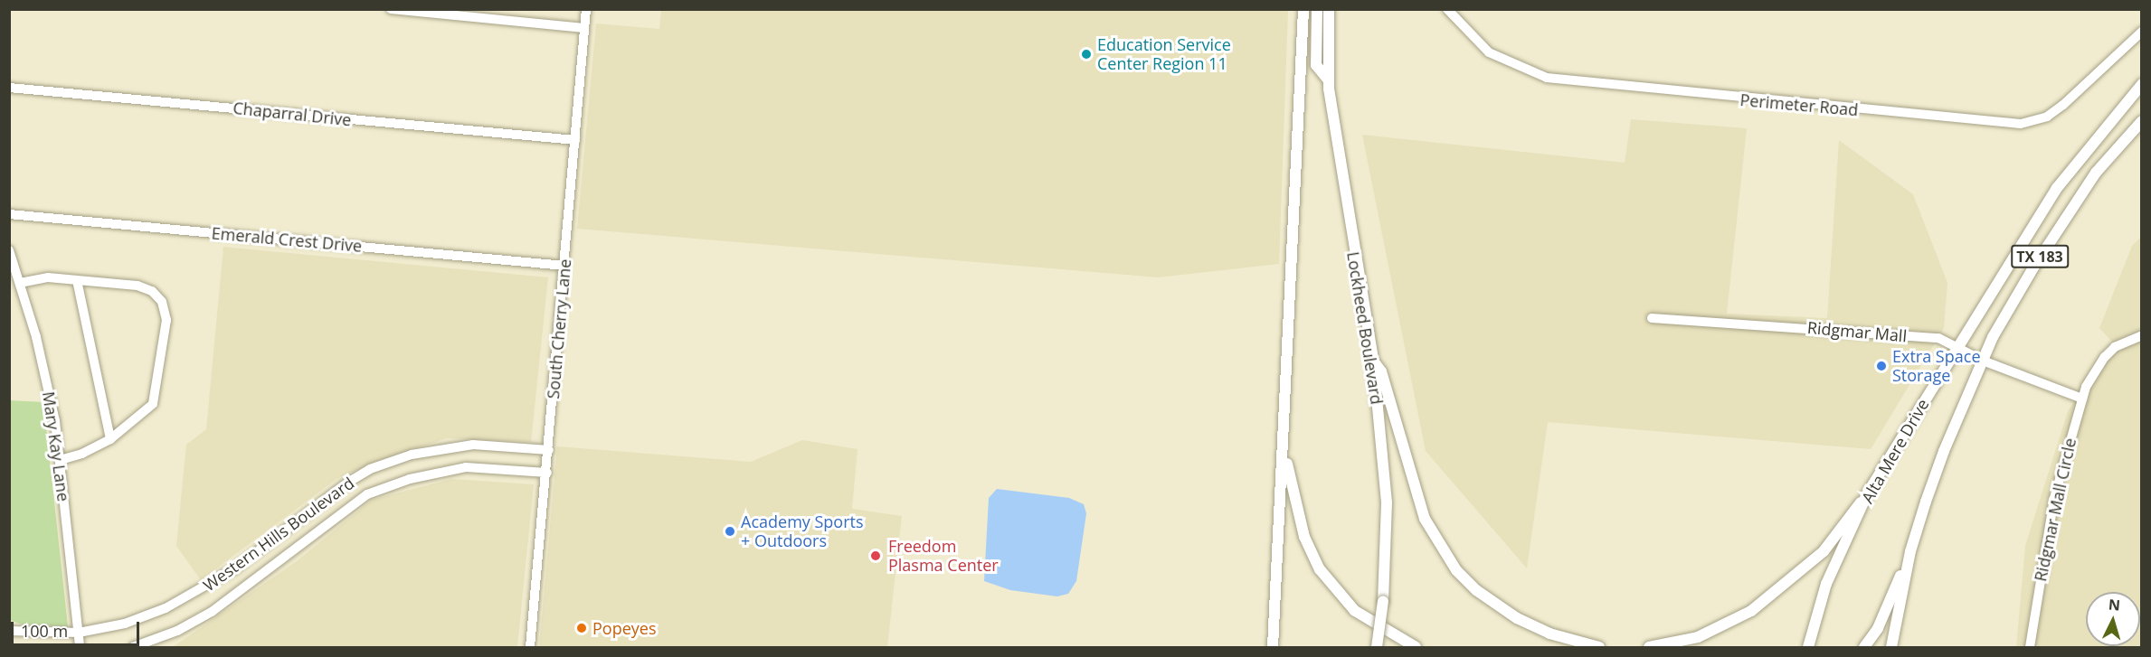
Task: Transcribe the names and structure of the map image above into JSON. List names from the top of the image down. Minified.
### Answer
{"streets":{"main road":["TX 183","Lockheed Boulevard","Alta Mere Drive"],"street":["Perimeter Road","Chaparral Drive","Emerald Crest Drive","South Cherry Lane","Ridgmar Mall","Mary Kay Lane","Ridgmar Mall Circle","Western Hills Boulevard"]},"crossings":[["Chaparral Drive","South Cherry Lane"],["Emerald Crest Drive","South Cherry Lane"],["TX 183","Ridgmar Mall"],["South Cherry Lane","Western Hills Boulevard"],["Ridgmar Mall","Alta Mere Drive"],["Ridgmar Mall","Ridgmar Mall Circle"],["Mary Kay Lane","Western Hills Boulevard"]],"places":["Education Service Center Region 11","Extra Space Storage","Academy Sports + Outdoors","Freedom Plasma Center","Popeyes"],"scale_bar":"100 m","north":"top"}
